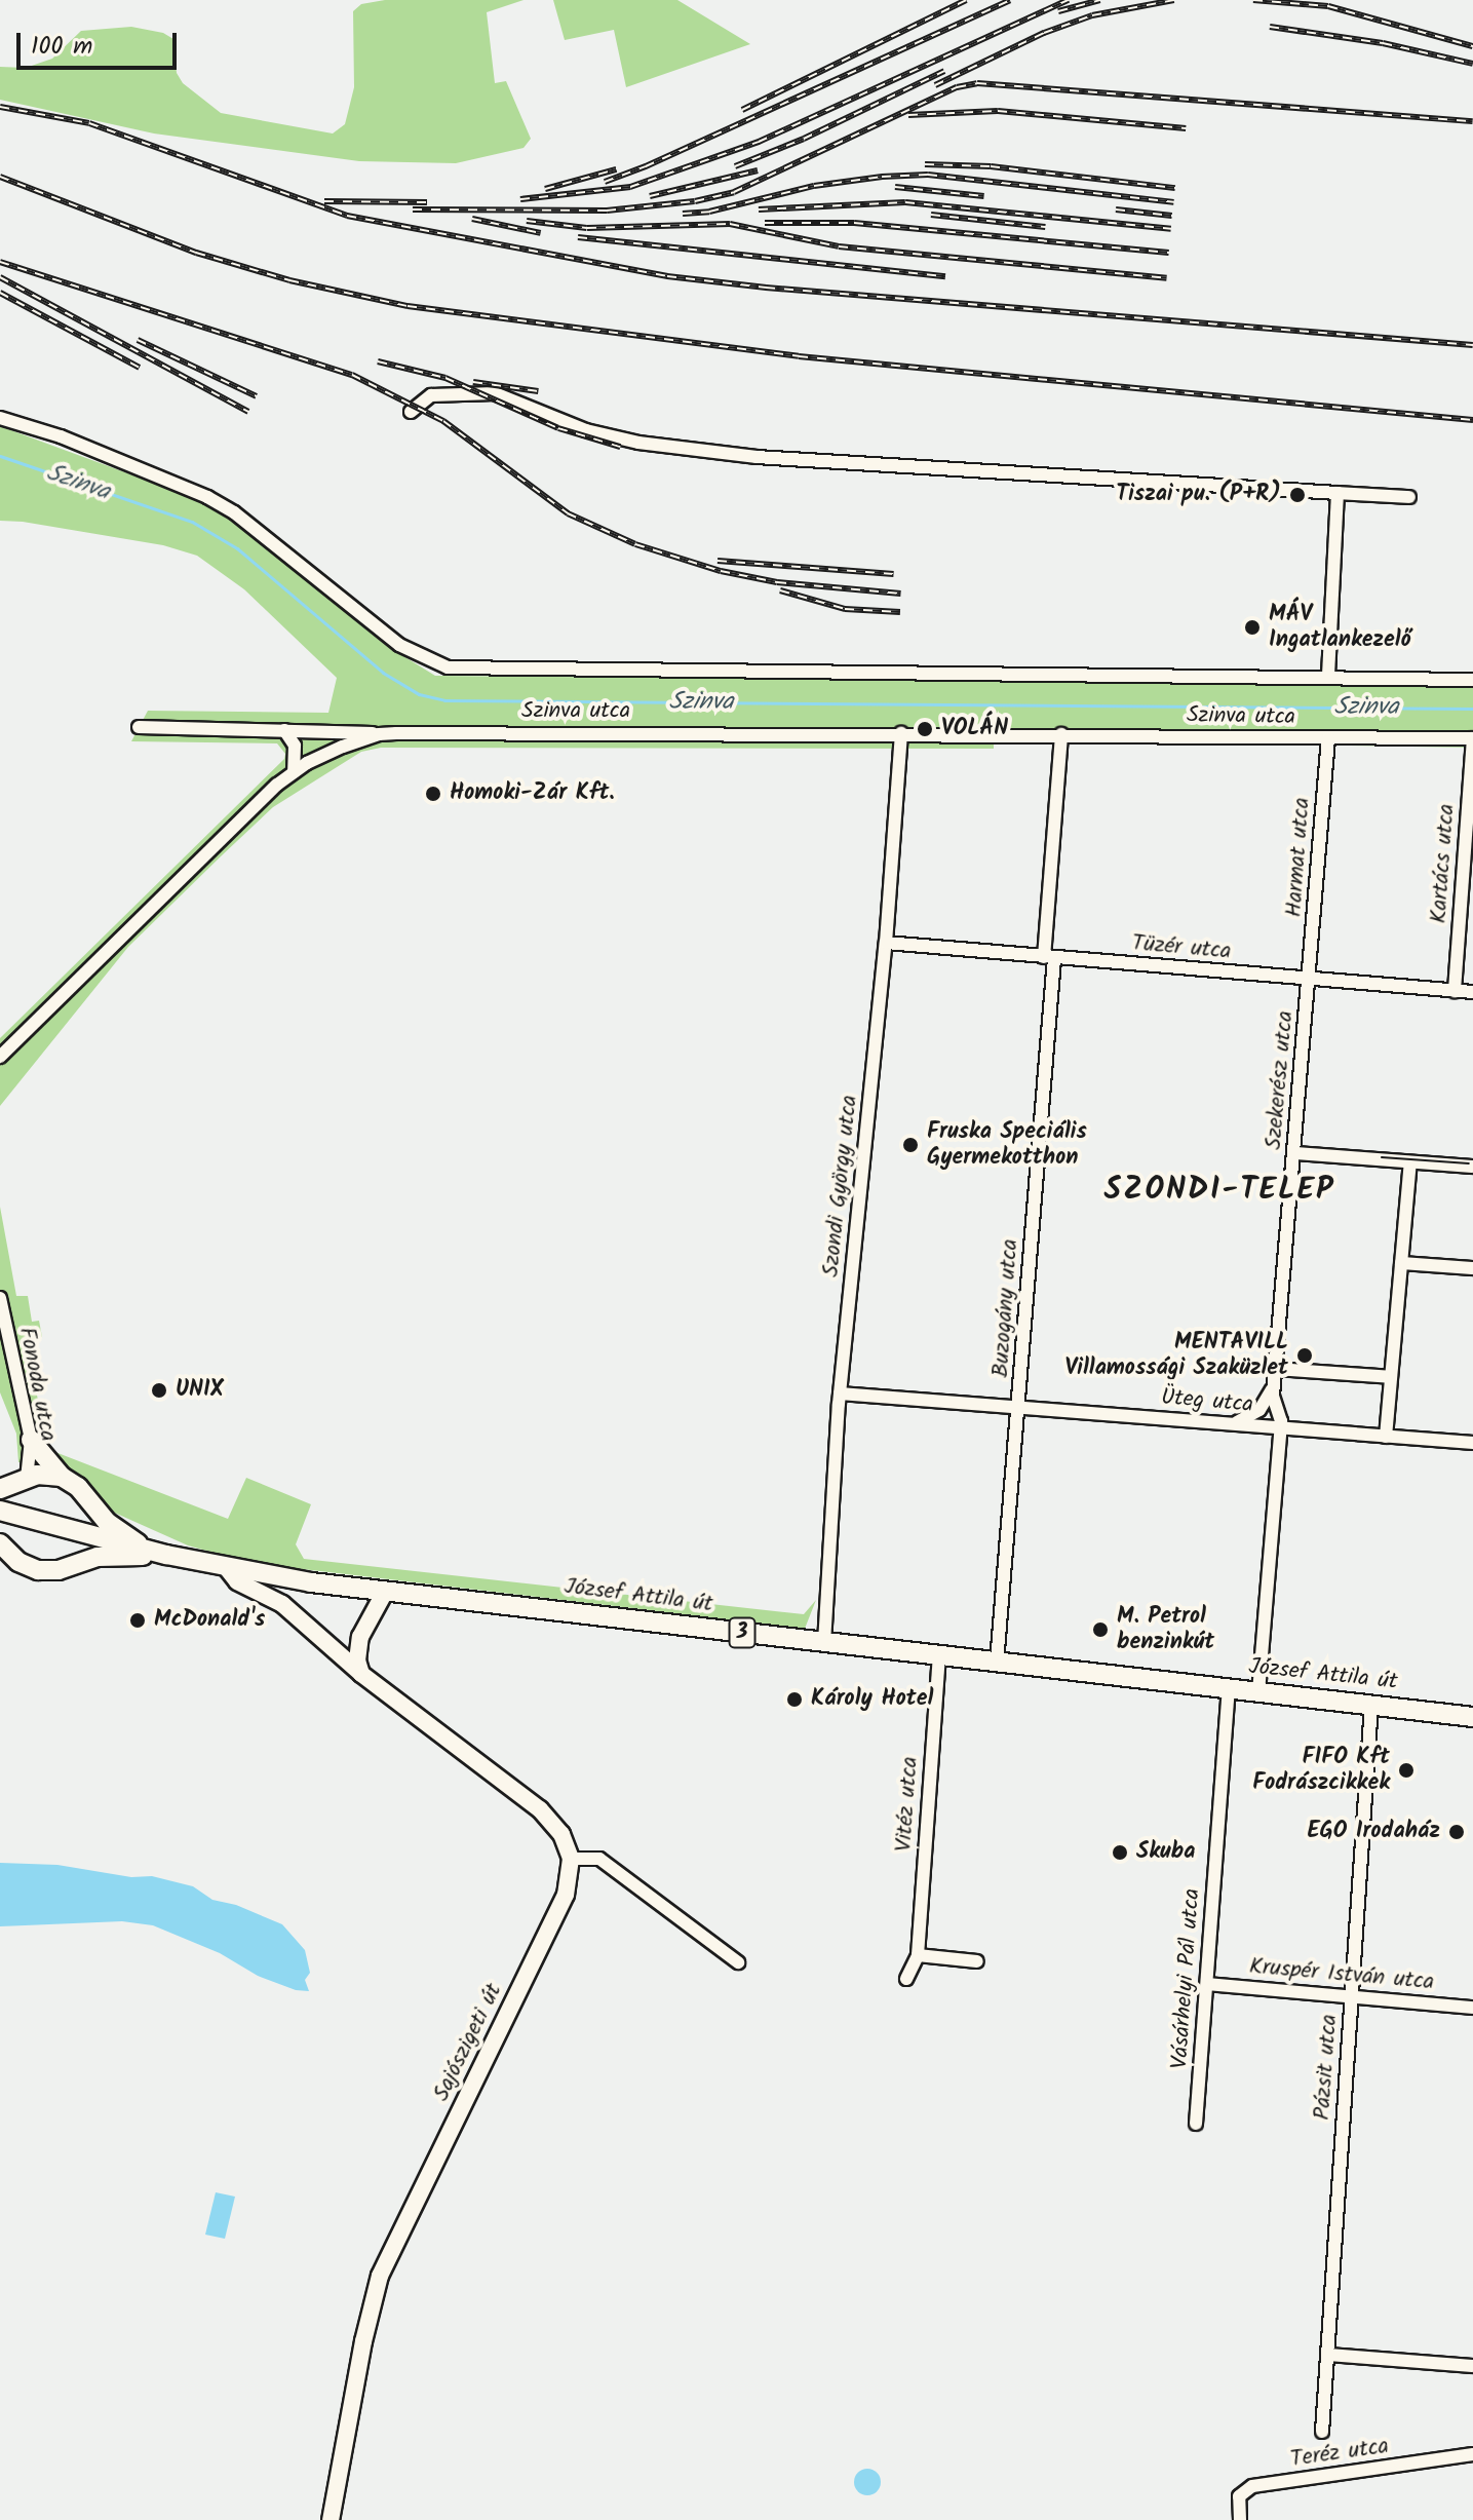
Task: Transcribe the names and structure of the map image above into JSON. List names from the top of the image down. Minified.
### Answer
{"streets":{"main road":["József Attila út","3","Sajószigeti út"],"street":["Szinva utca","Harmat utca","Kartács utca","Tüzér utca","Szekerész utca","Szondi György utca","Buzogány utca","Fonoda utca","Üteg utca","Vitéz utca","Kruspér István utca","Vásárhelyi Pál utca","Pázsit utca","Teréz utca"]},"crossings":[["Szinva utca","Harmat utca"],["Szinva utca","Kartács utca"],["Szinva utca","Szondi György utca"],["Szinva utca","Buzogány utca"],["Harmat utca","Tüzér utca"],["Harmat utca","Szekerész utca"],["Kartács utca","Tüzér utca"],["Tüzér utca","Szekerész utca"],["Tüzér utca","Szondi György utca"],["Tüzér utca","Buzogány utca"],["Szekerész utca","Üteg utca"],["Szekerész utca","József Attila út"],["Szondi György utca","Üteg utca"],["Szondi György utca","József Attila út"],["Buzogány utca","Üteg utca"],["Buzogány utca","József Attila út"],["József Attila út","Vitéz utca"],["József Attila út","Vásárhelyi Pál utca"],["József Attila út","Pázsit utca"],["Kruspér István utca","Vásárhelyi Pál utca"],["Kruspér István utca","Pázsit utca"]],"districts":["SZONDI-TELEP"],"water":["Szinva"],"places":["Tiszai pu. (P+R)","MÁV Ingatlankezelő","VOLÁN","Homoki-Zár Kft.","Fruska Speciális Gyermekotthon","MENTAVILL Villamossági Szaküzlet","UNIX","McDonald's","M. Petrol benzinkút","Károly Hotel","FIFO Kft Fodrászcikkek","EGO Irodaház","Skuba"],"scale_bar":"100 m"}
